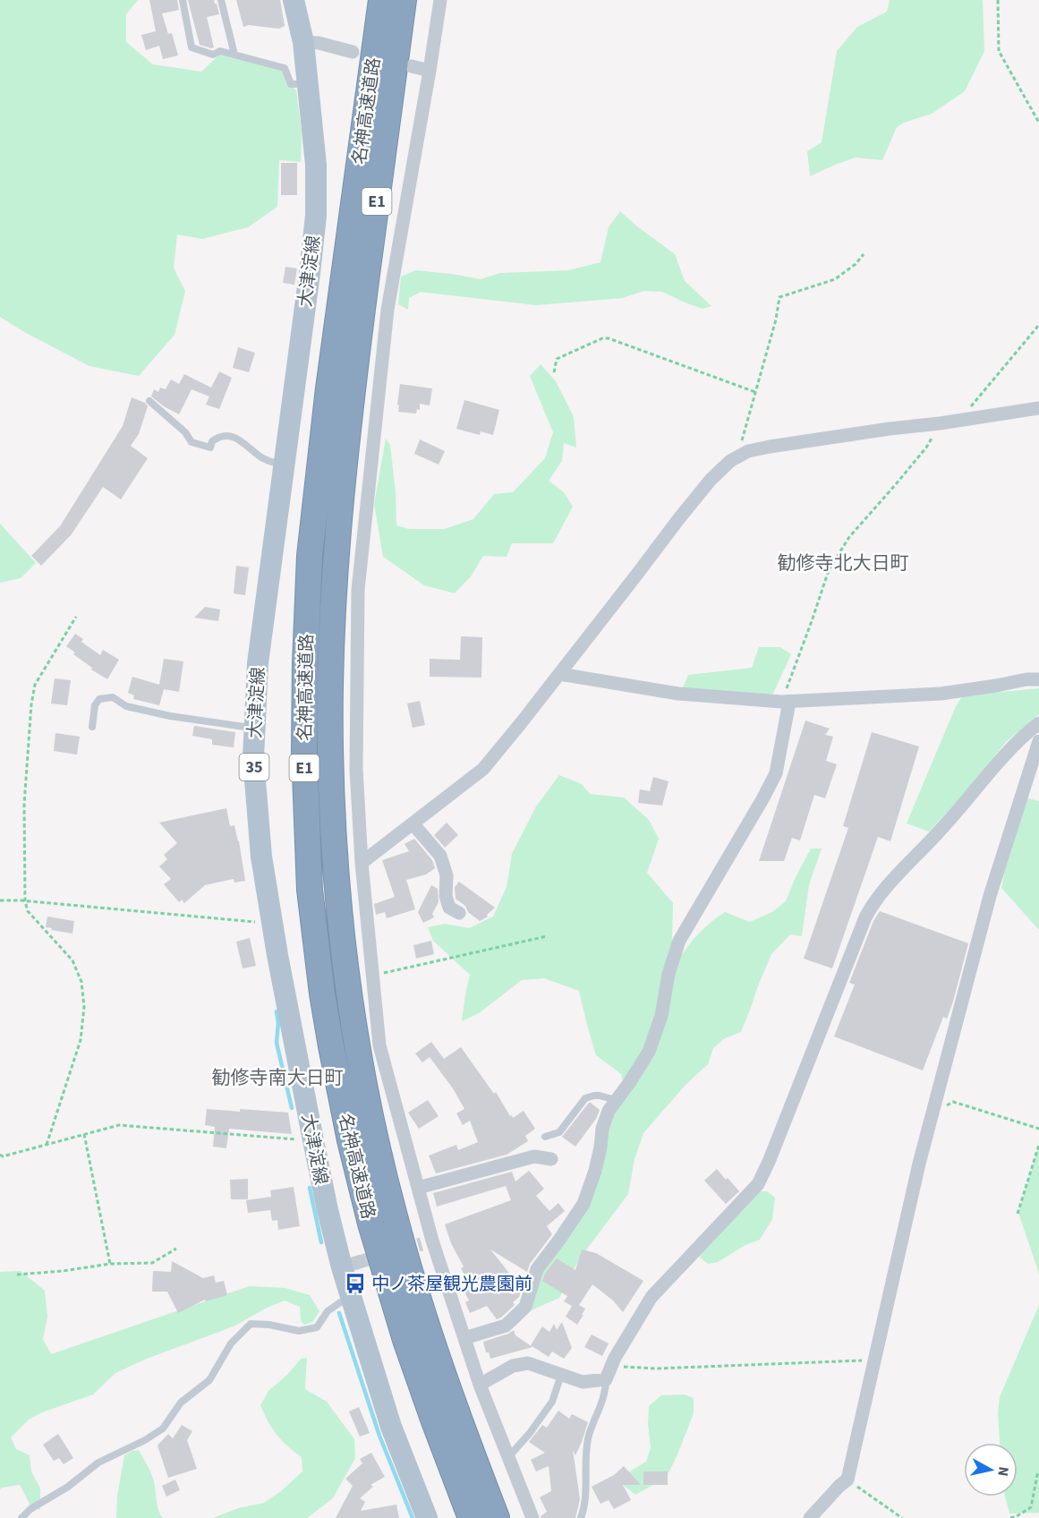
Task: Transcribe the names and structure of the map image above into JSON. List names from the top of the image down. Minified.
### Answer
{"streets":{"highway":["名神高速道路","E1"],"main road":["大津淀線","35"]},"districts":["勧修寺北大日町","勧修寺南大日町"],"places":{"bus stop":["中ノ茶屋観光農園前"]},"north":"right"}
